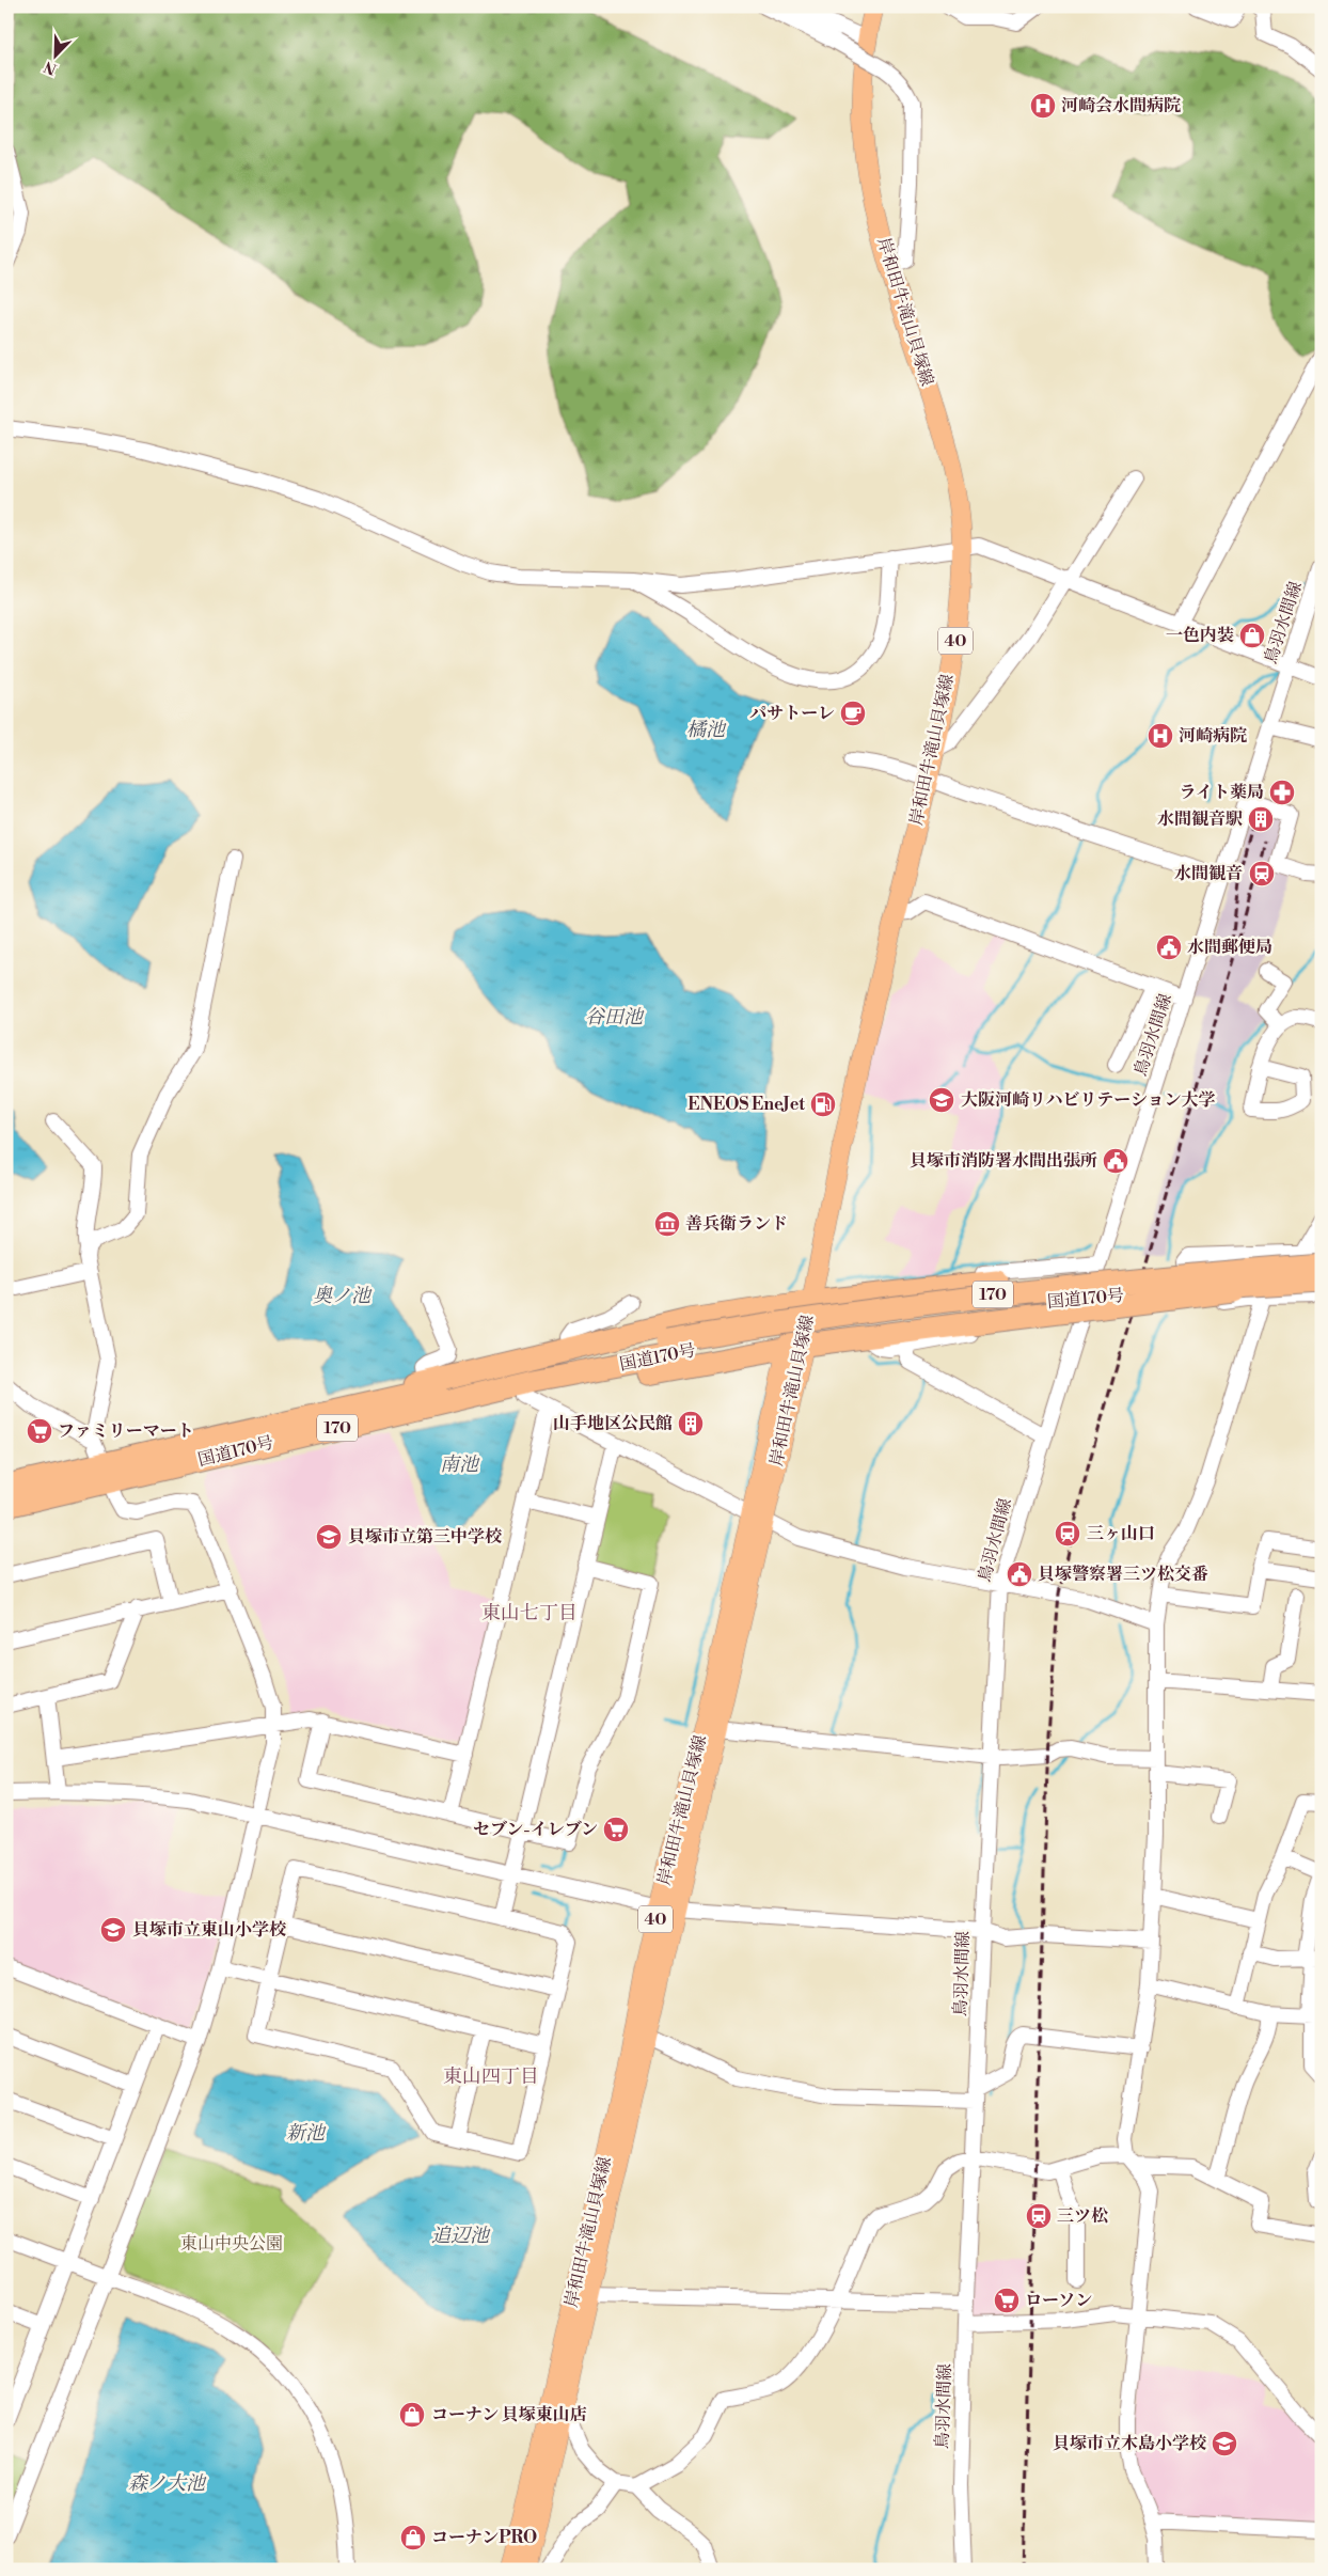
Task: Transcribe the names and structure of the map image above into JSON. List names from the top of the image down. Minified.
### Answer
{"streets":{"highway":["170","国道170号"],"main road":["岸和田牛滝山貝塚線","40"],"street":["鳥羽水間線"]},"districts":["東山七丁目","東山四丁目"],"water":["橘池","谷田池","奥ノ池","南池","新池","追辺池","森ノ大池"],"parks":["東山中央公園"],"places":{"hospital":["河崎会水間病院","河崎病院"],"shop":["一色内装","コーナン 貝塚東山店","コーナンPRO"],"cafe":["パサトーレ"],"pharmacy":["ライト薬局"],"building":["水間観音駅","山手地区公民館"],"station":["水間観音","三ヶ山口","三ツ松"],"public building":["水間郵便局","貝塚市消防署水間出張所","貝塚警察署三ツ松交番"],"school or university":["大阪河崎リハビリテーション大学","貝塚市立第三中学校","貝塚市立東山小学校","貝塚市立木島小学校"],"fuel station":["ENEOS EneJet"],"museum":["善兵衛ランド"],"supermarket":["ファミリーマート","セブン-イレブン","ローソン"]},"north":"bottom left"}
